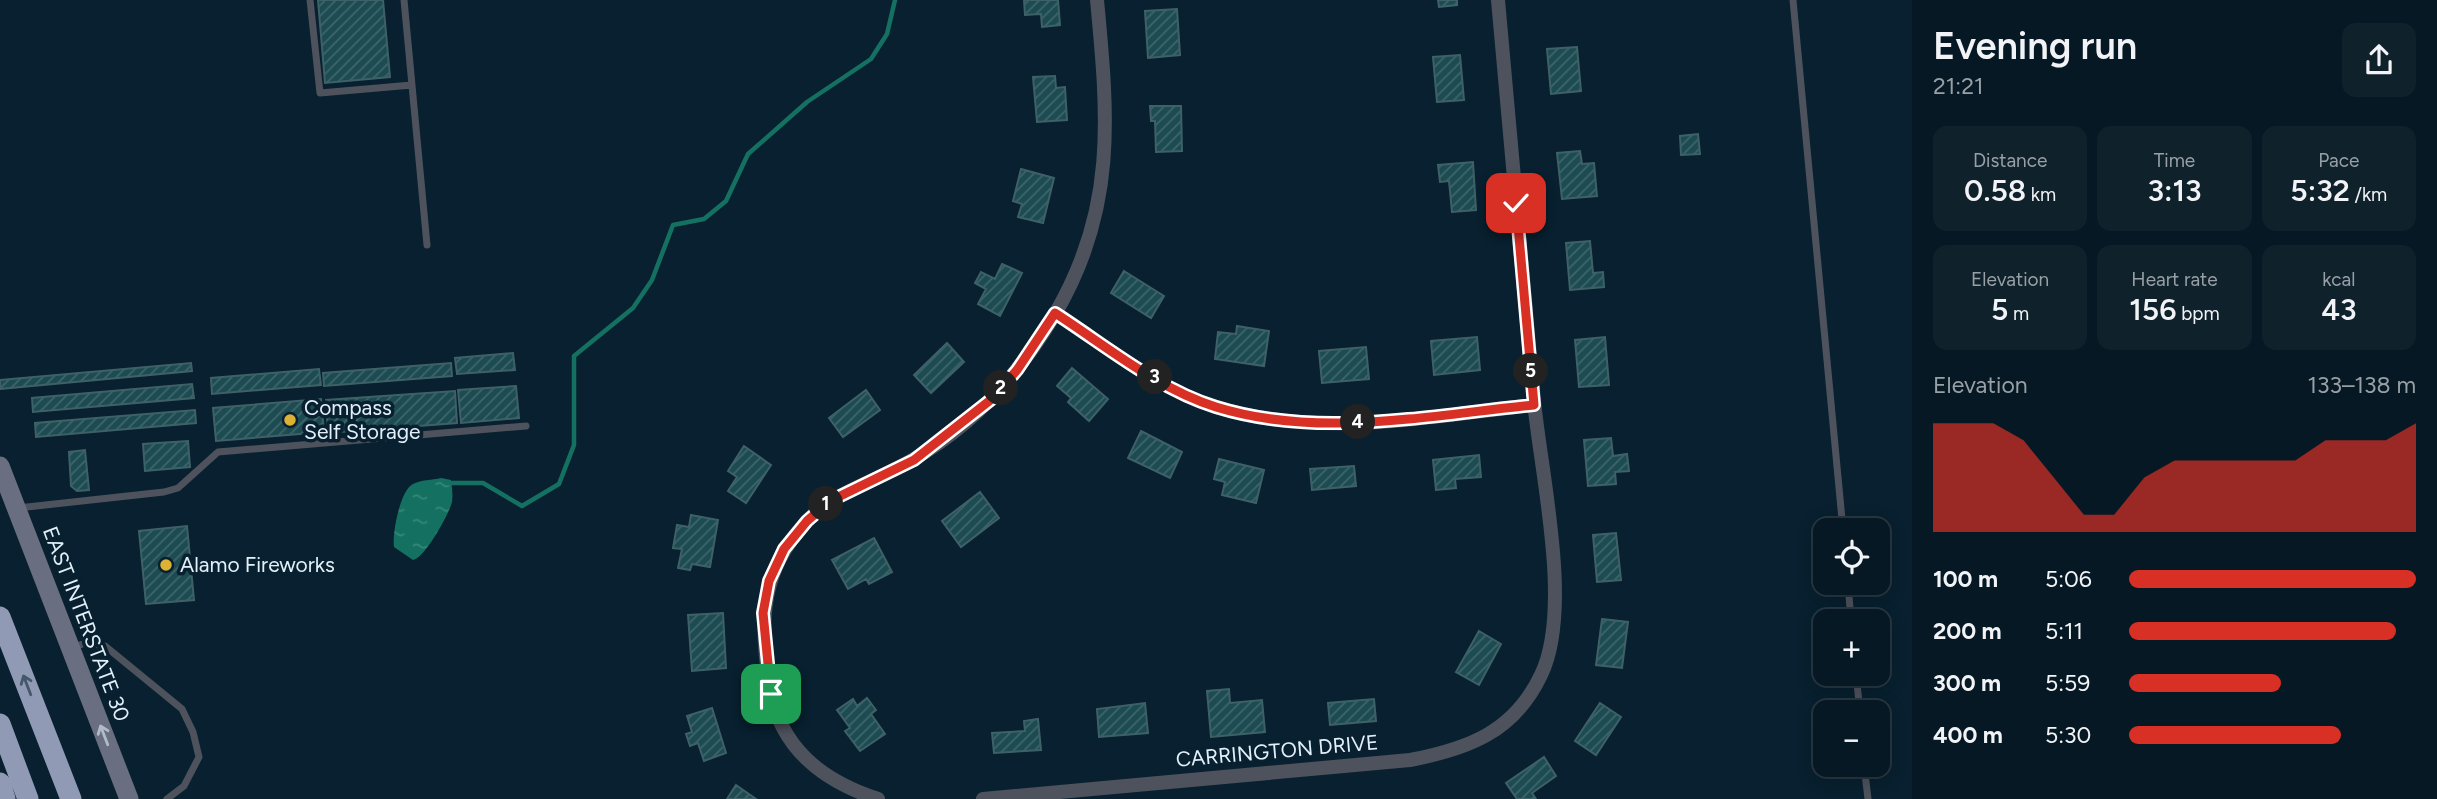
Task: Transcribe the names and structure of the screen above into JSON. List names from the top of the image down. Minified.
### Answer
{"streets":{"main road":["EAST INTERSTATE 30"],"street":["CARRINGTON DRIVE"]},"one_way":["EAST INTERSTATE 30"],"places":["Compass Self Storage","Alamo Fireworks"],"page":{"heading":["Evening run","21:21"],"stats":[["Distance","0.58 km"],["Time","3:13"],["Pace","5:32 /km"],["Elevation","5 m"],["Heart rate","156 bpm"],["kcal","43"]],"pins":["5","3","2","4","1"],"chart":["Elevation","133–138 m"],"map_buttons":["+","−"],"list":[{"name":"100 m","note":"5:06"},{"name":"200 m","note":"5:11"},{"name":"300 m","note":"5:59"},{"name":"400 m","note":"5:30"}]}}
